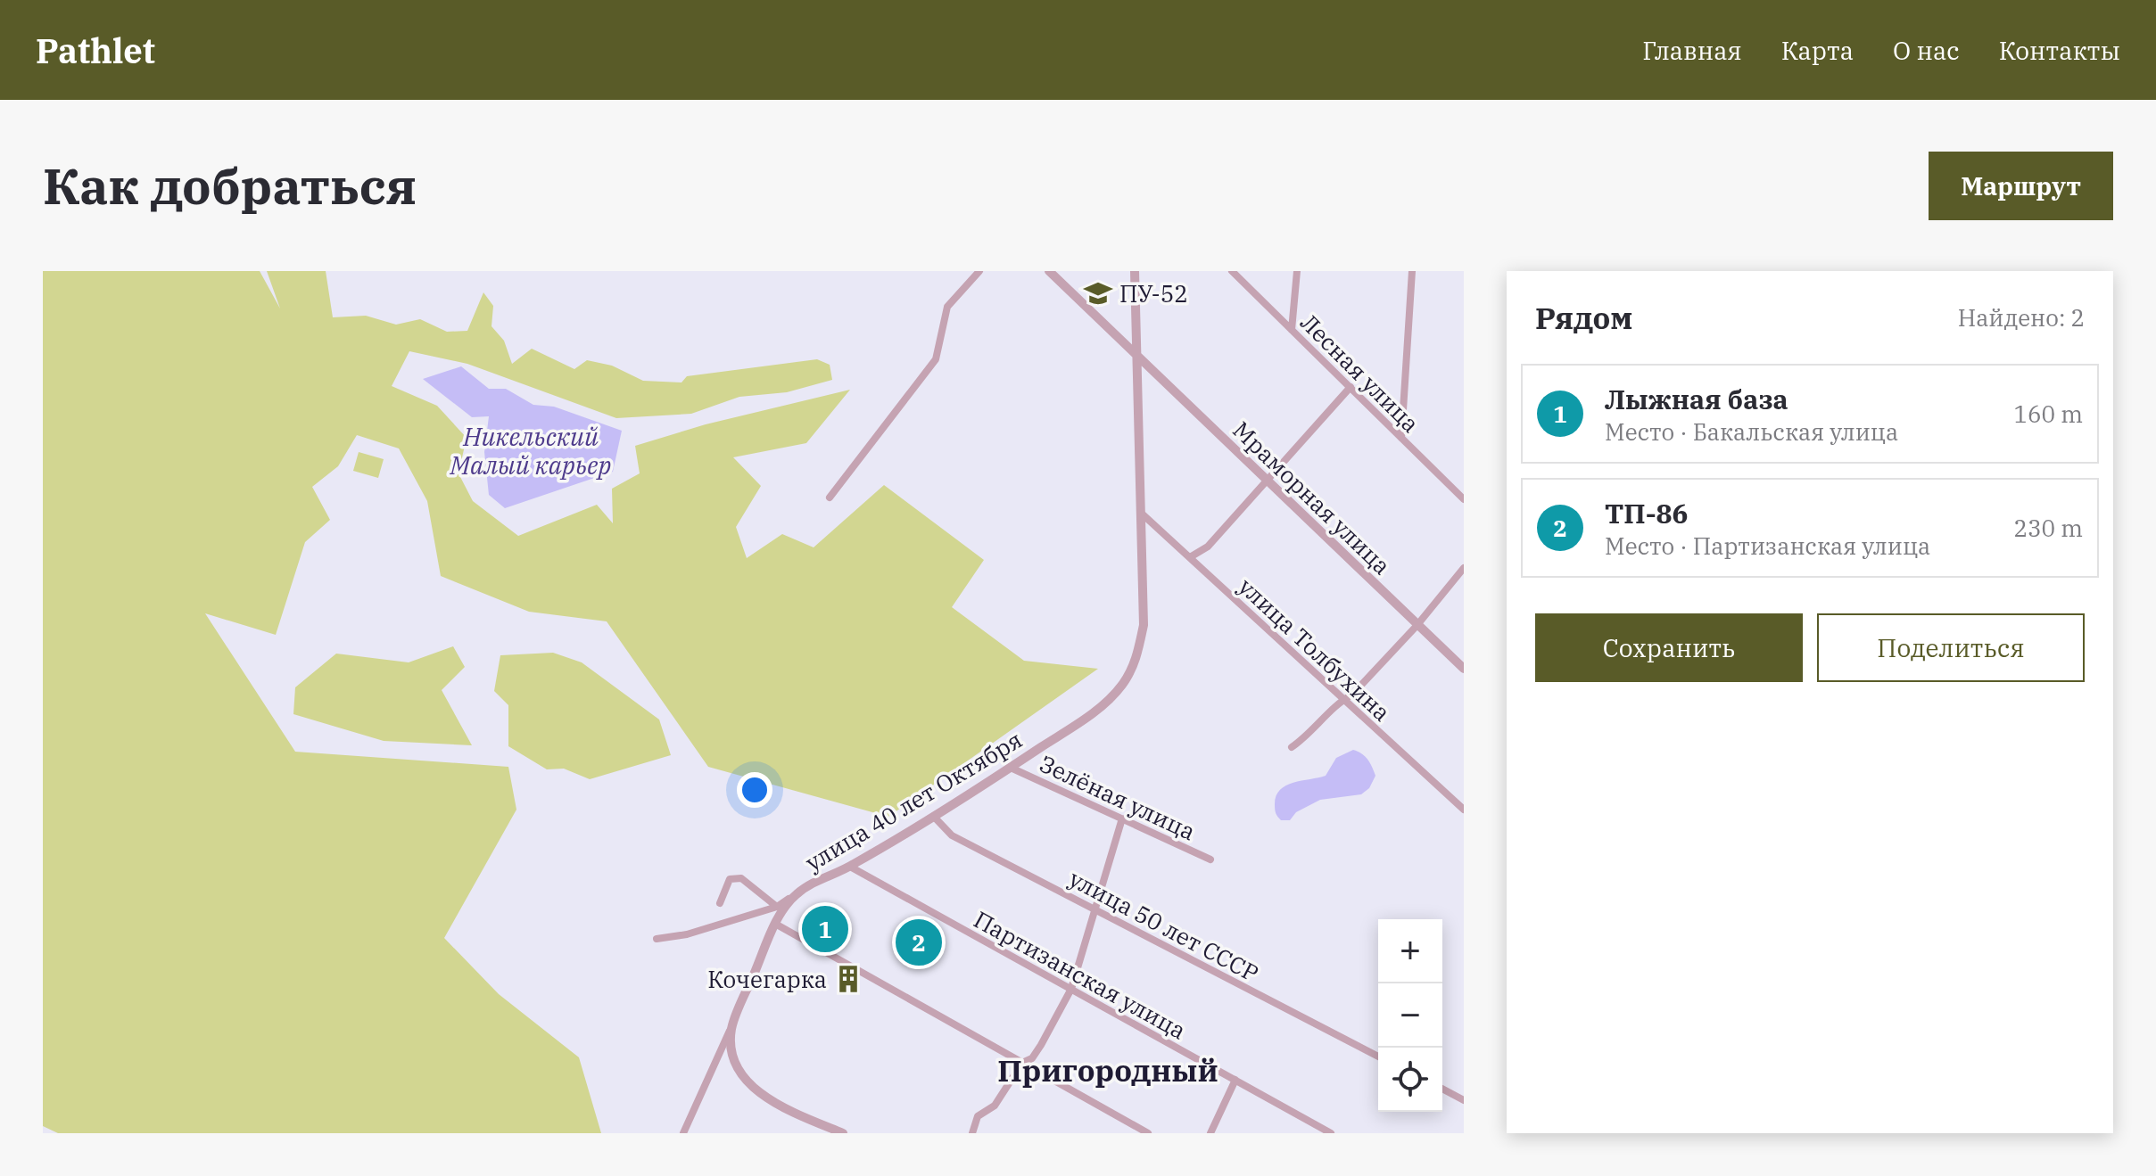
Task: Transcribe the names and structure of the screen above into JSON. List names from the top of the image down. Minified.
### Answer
{"streets":{"street":["Лесная улица","Мраморная улица","улица Толбухина","Зелёная улица","улица 40 лет Октября","улица 50 лет СССР","Партизанская улица"]},"crossings":[["Мраморная улица","улица 40 лет Октября"],["улица Толбухина","улица 40 лет Октября"],["Зелёная улица","улица 40 лет Октября"],["улица 40 лет Октября","улица 50 лет СССР"],["улица 40 лет Октября","Партизанская улица"]],"districts":["Пригородный"],"water":["Никельский Малый карьер"],"places":{"school or university":["ПУ-52"],"building":["Кочегарка"]},"page":{"header":"Pathlet","nav":["Главная","Карта","О нас","Контакты"],"buttons":["Маршрут",["Сохранить","Поделиться"]],"title":"Как добраться","heading":["Рядом","Найдено: 2"],"list":[{"mark":"1","name":"Лыжная база","note":"Место · Бакальская улица","value":"160 m"},{"mark":"2","name":"ТП-86","note":"Место · Партизанская улица","value":"230 m"}],"pins":["1","2"],"map_buttons":["+","−"]}}
